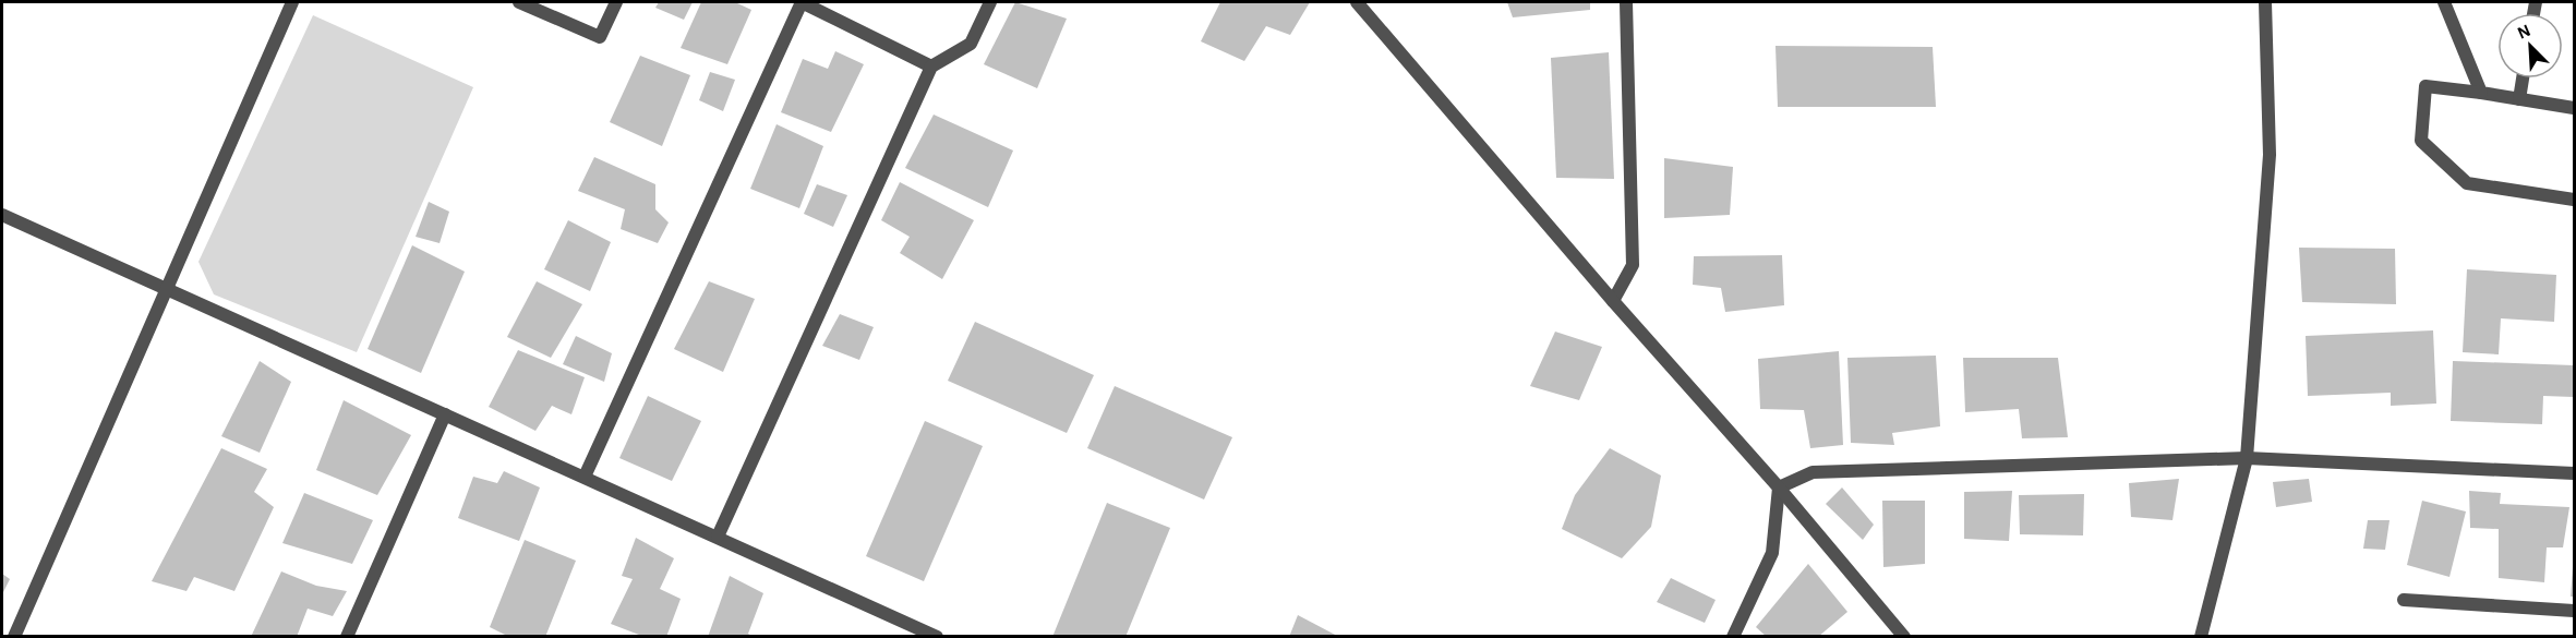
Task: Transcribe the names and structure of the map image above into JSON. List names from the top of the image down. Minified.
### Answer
{"north":"top left"}
